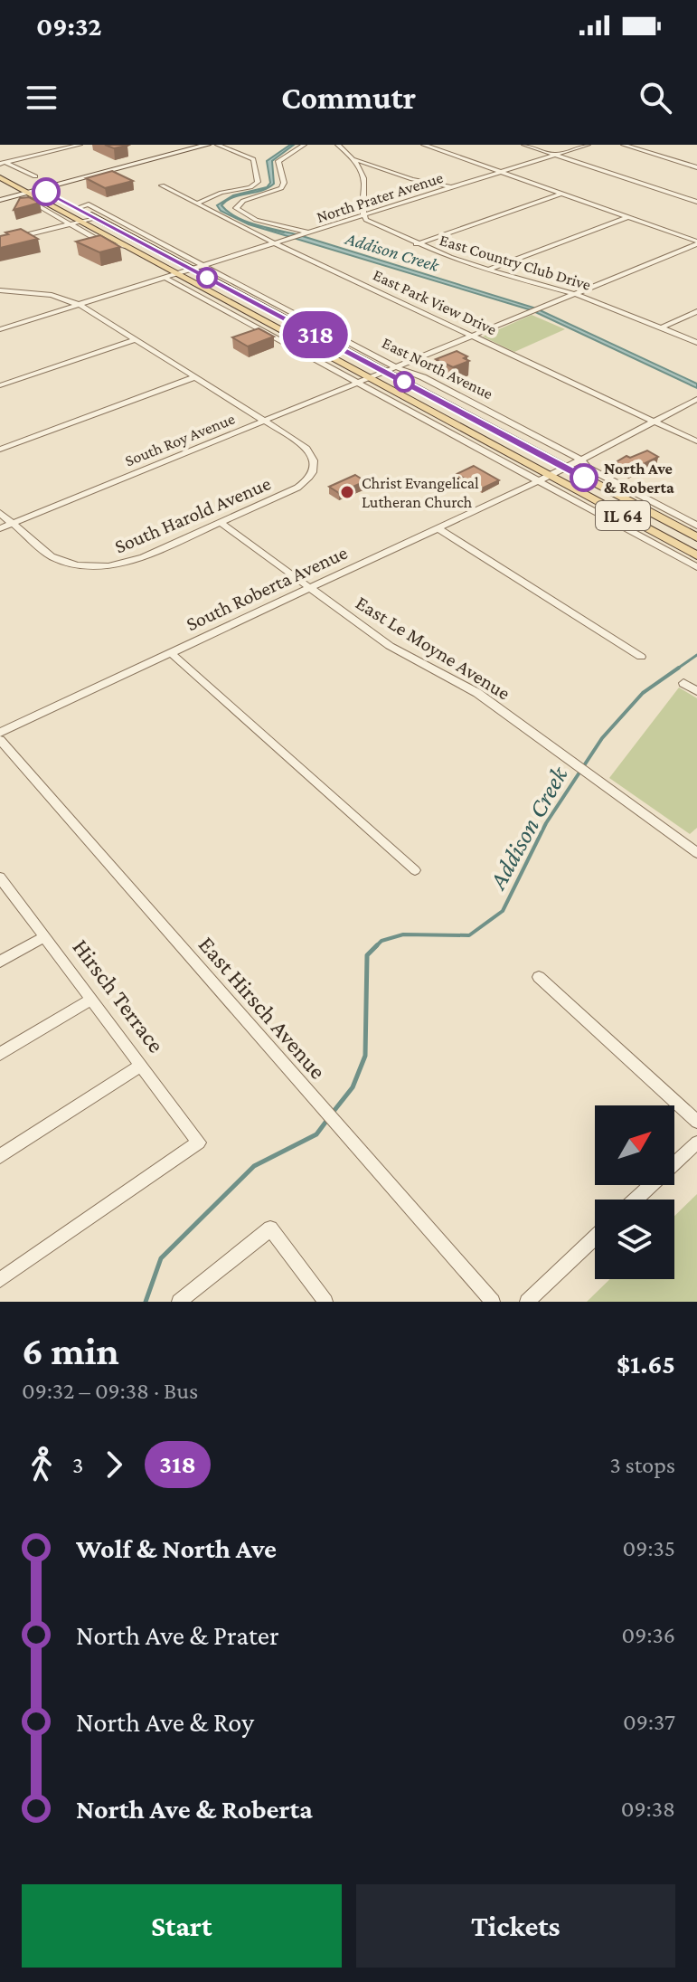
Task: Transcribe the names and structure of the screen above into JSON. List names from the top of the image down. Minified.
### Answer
{"streets":{"main road":["East North Avenue","IL 64"],"street":["North Prater Avenue","East Country Club Drive","East Park View Drive","South Roy Avenue","South Harold Avenue","South Roberta Avenue","East Le Moyne Avenue","Hirsch Terrace","East Hirsch Avenue"]},"crossings":[["North Prater Avenue","East Country Club Drive"],["North Prater Avenue","East Park View Drive"],["North Prater Avenue","East North Avenue"],["East Country Club Drive","South Roy Avenue"],["East Park View Drive","South Roy Avenue"],["East Park View Drive","South Roberta Avenue"],["East North Avenue","South Roy Avenue"],["East North Avenue","IL 64"],["East North Avenue","South Roberta Avenue"],["South Roy Avenue","South Harold Avenue"],["South Harold Avenue","East Le Moyne Avenue"],["South Roberta Avenue","East Le Moyne Avenue"]],"water":["Addison Creek"],"places":["North Ave & Roberta","Christ Evangelical Lutheran Church"],"lines":["bus line 318"],"north":"top right","page":{"status":"09:32","header":"Commutr","on_map":"318","heading":["6 min","09:32 – 09:38 · Bus","$1.65"],"legs":["3","318","3 stops"],"list":[{"name":"Wolf & North Ave","value":"09:35"},{"name":"North Ave & Prater","value":"09:36"},{"name":"North Ave & Roy","value":"09:37"},{"name":"North Ave & Roberta","value":"09:38"}],"buttons":["Start","Tickets"]}}
